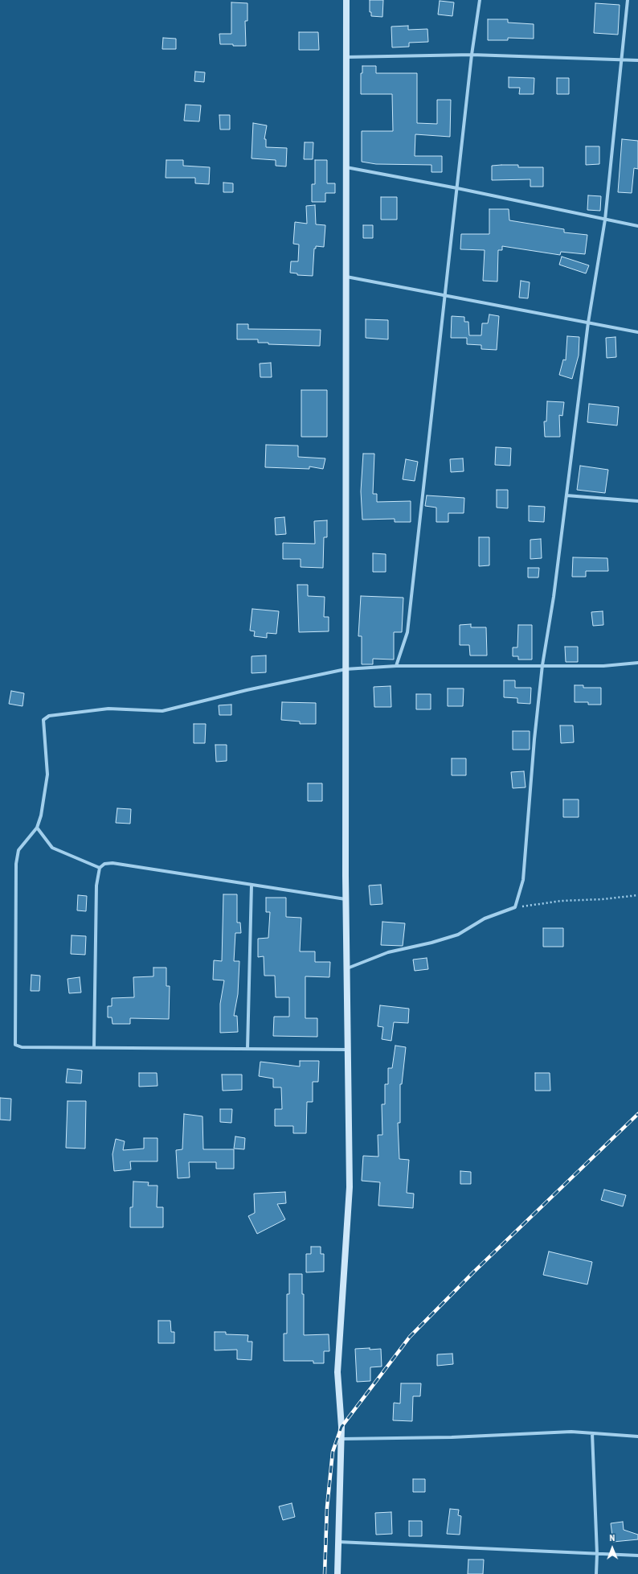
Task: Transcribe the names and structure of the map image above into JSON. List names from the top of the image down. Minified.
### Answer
{"north":"top"}
